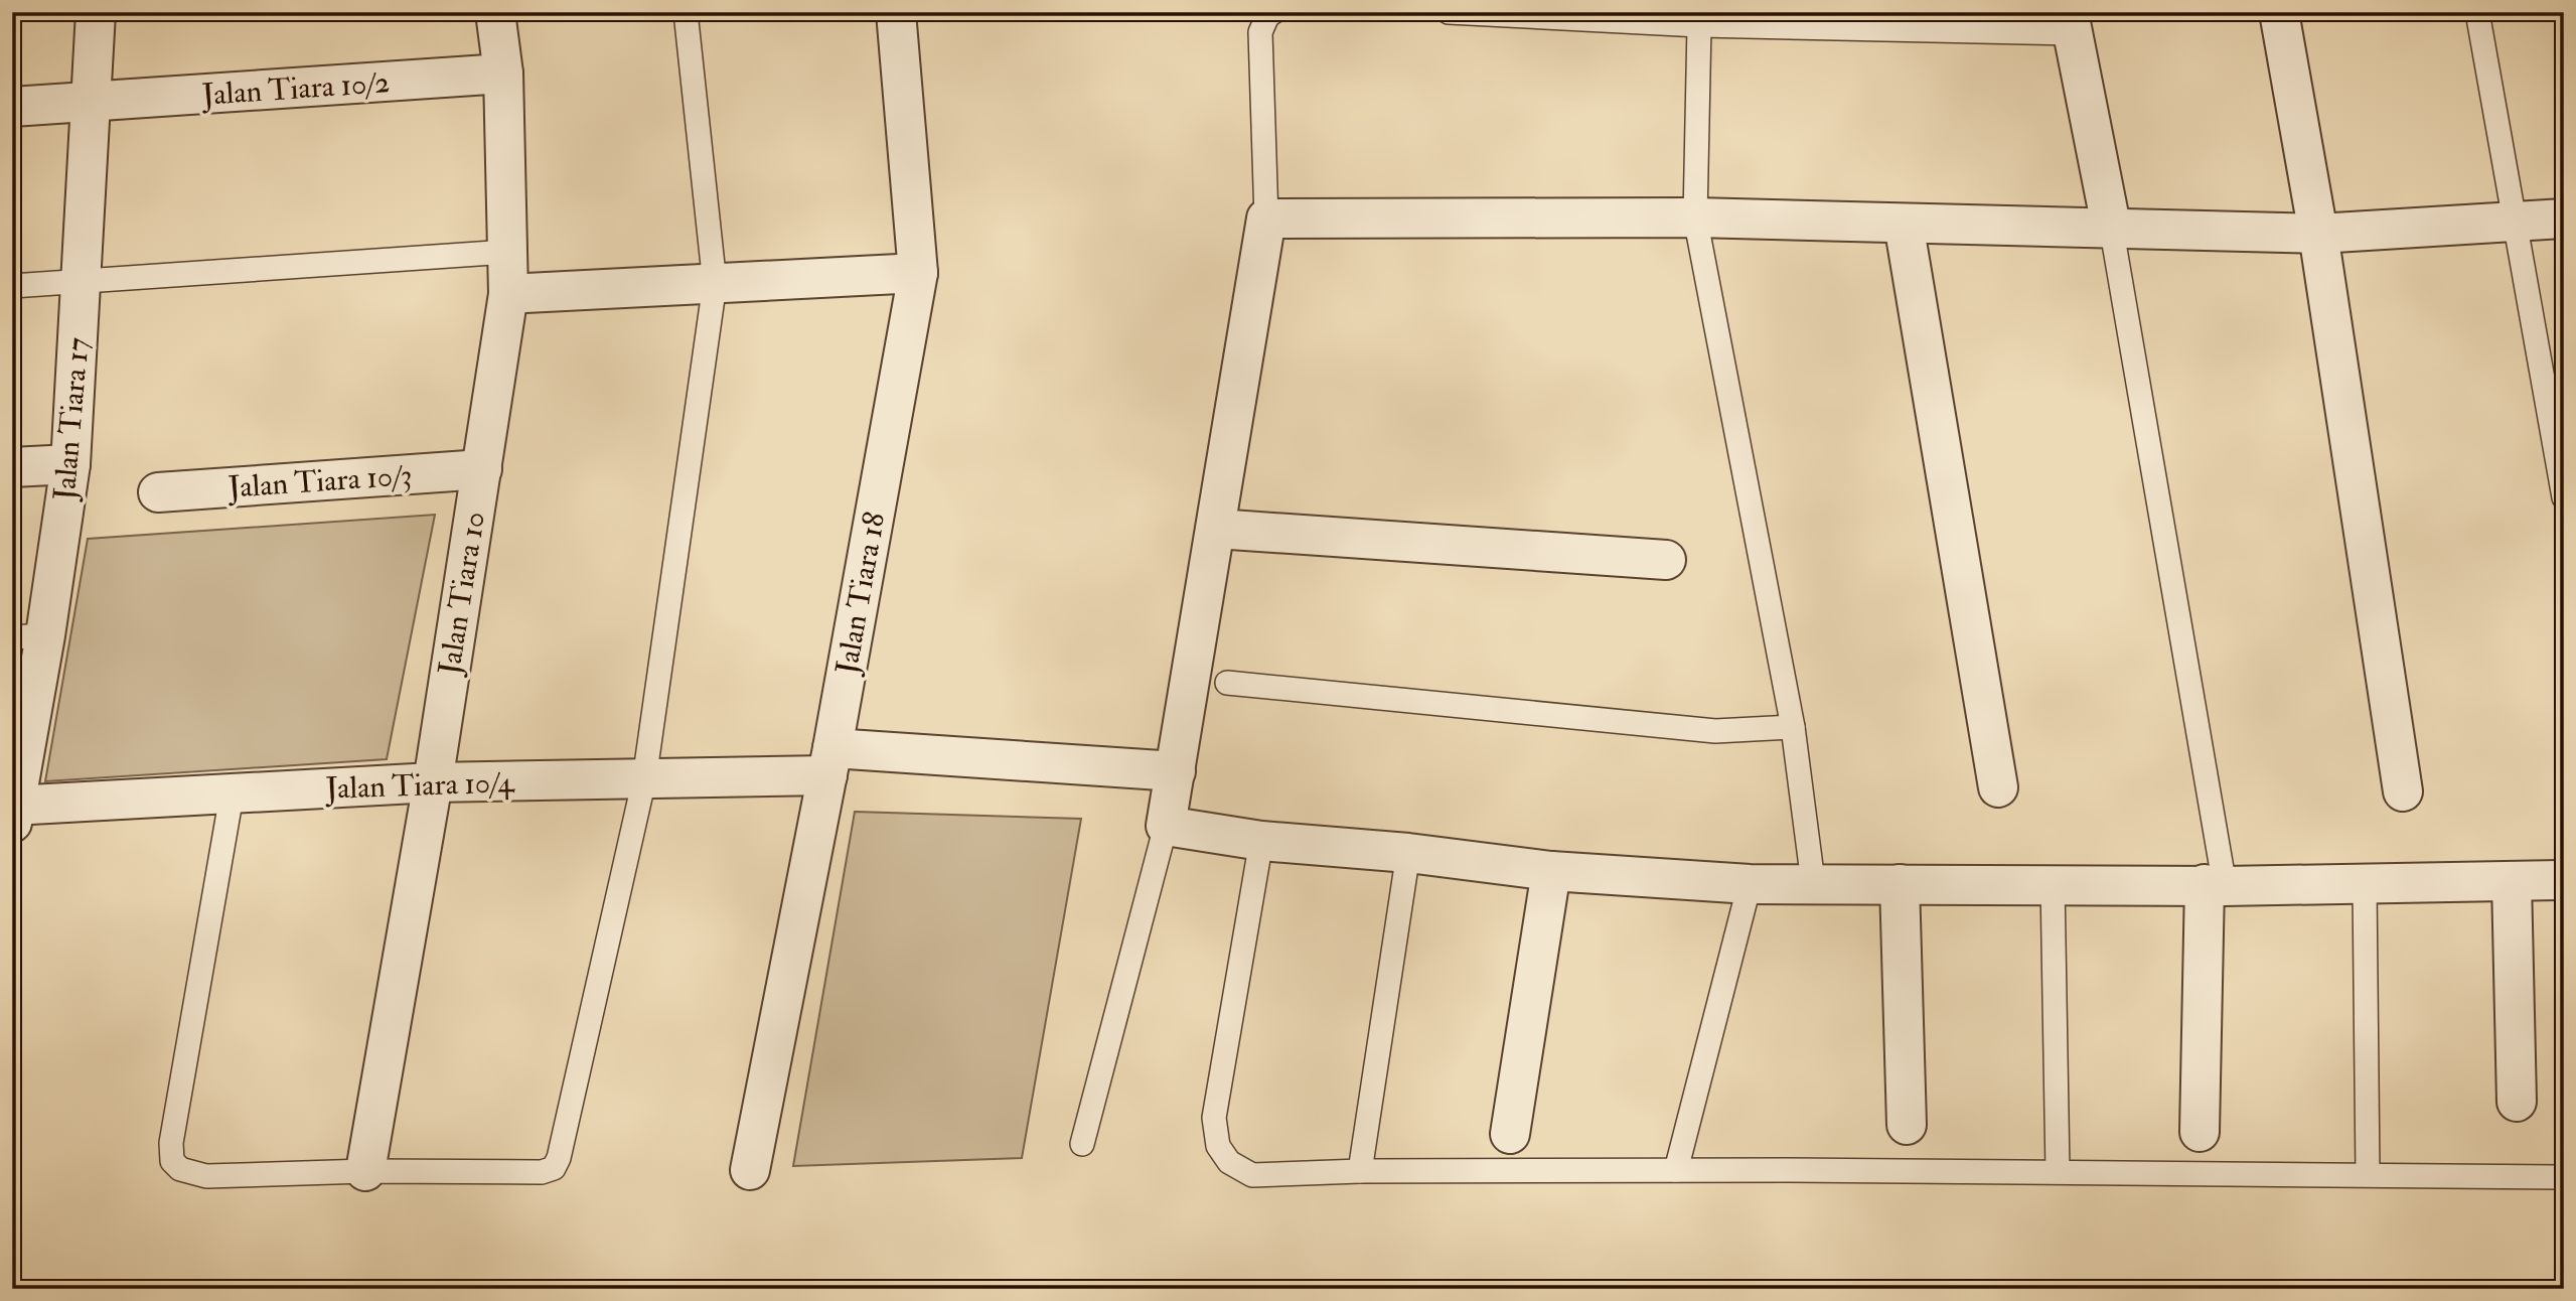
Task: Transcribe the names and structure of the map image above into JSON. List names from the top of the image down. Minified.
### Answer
{"streets":{"street":["Jalan Tiara 10/2","Jalan Tiara 17","Jalan Tiara 10/3","Jalan Tiara 10","Jalan Tiara 18","Jalan Tiara 10/4"]},"crossings":[["Jalan Tiara 10/2","Jalan Tiara 17"],["Jalan Tiara 10/2","Jalan Tiara 10"],["Jalan Tiara 17","Jalan Tiara 10/4"],["Jalan Tiara 10/3","Jalan Tiara 10"],["Jalan Tiara 10","Jalan Tiara 10/4"],["Jalan Tiara 18","Jalan Tiara 10/4"]]}
